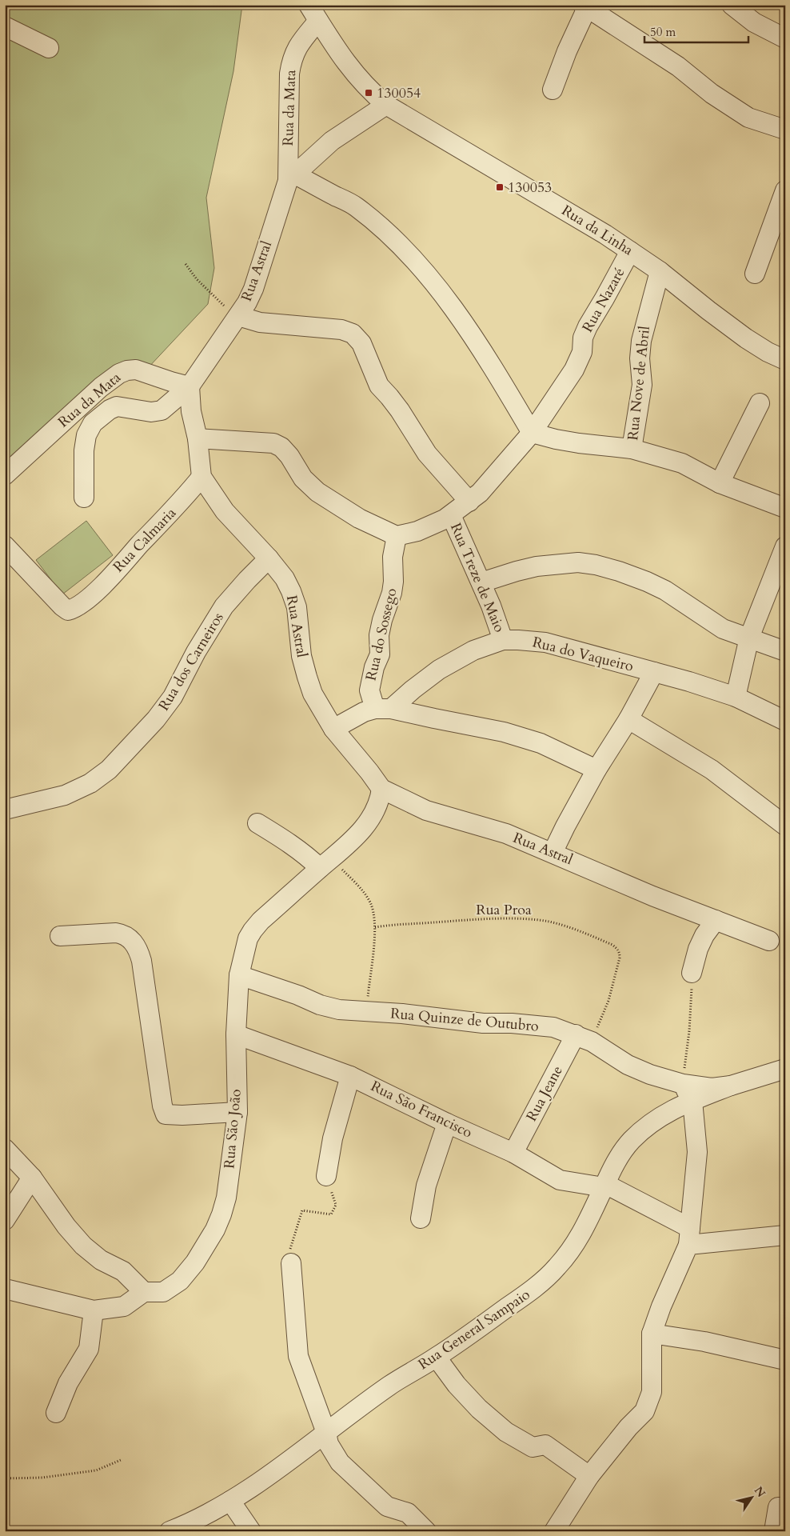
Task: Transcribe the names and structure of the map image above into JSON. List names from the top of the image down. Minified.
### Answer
{"streets":{"street":["Rua da Mata","Rua da Linha","Rua Astral","Rua Nazaré","Rua Nove de Abril","Rua Calmaria","Rua Treze de Maio","Rua do Sossego","Rua do Vaqueiro","Rua dos Carneiros","Rua Quinze de Outubro","Rua Jeane","Rua São Francisco","Rua São João","Rua General Sampaio"],"path":["Rua Proa"]},"crossings":[["Rua da Mata","Rua da Linha"],["Rua da Mata","Rua Astral"],["Rua da Linha","Rua Nazaré"],["Rua da Linha","Rua Nove de Abril"],["Rua Astral","Rua Calmaria"],["Rua Astral","Rua dos Carneiros"],["Rua Astral","Rua São João"],["Rua Nazaré","Rua Treze de Maio"],["Rua Nazaré","Rua do Sossego"],["Rua Treze de Maio","Rua do Vaqueiro"],["Rua do Sossego","Rua do Vaqueiro"],["Rua Proa","Rua Quinze de Outubro"],["Rua Proa","Rua Jeane"],["Rua Quinze de Outubro","Rua Jeane"],["Rua Quinze de Outubro","Rua São João"],["Rua Quinze de Outubro","Rua General Sampaio"],["Rua Jeane","Rua São Francisco"],["Rua São Francisco","Rua São João"],["Rua São Francisco","Rua General Sampaio"]],"places":{"transit":["130054","130053"]},"scale_bar":"50 m","north":"top right"}
